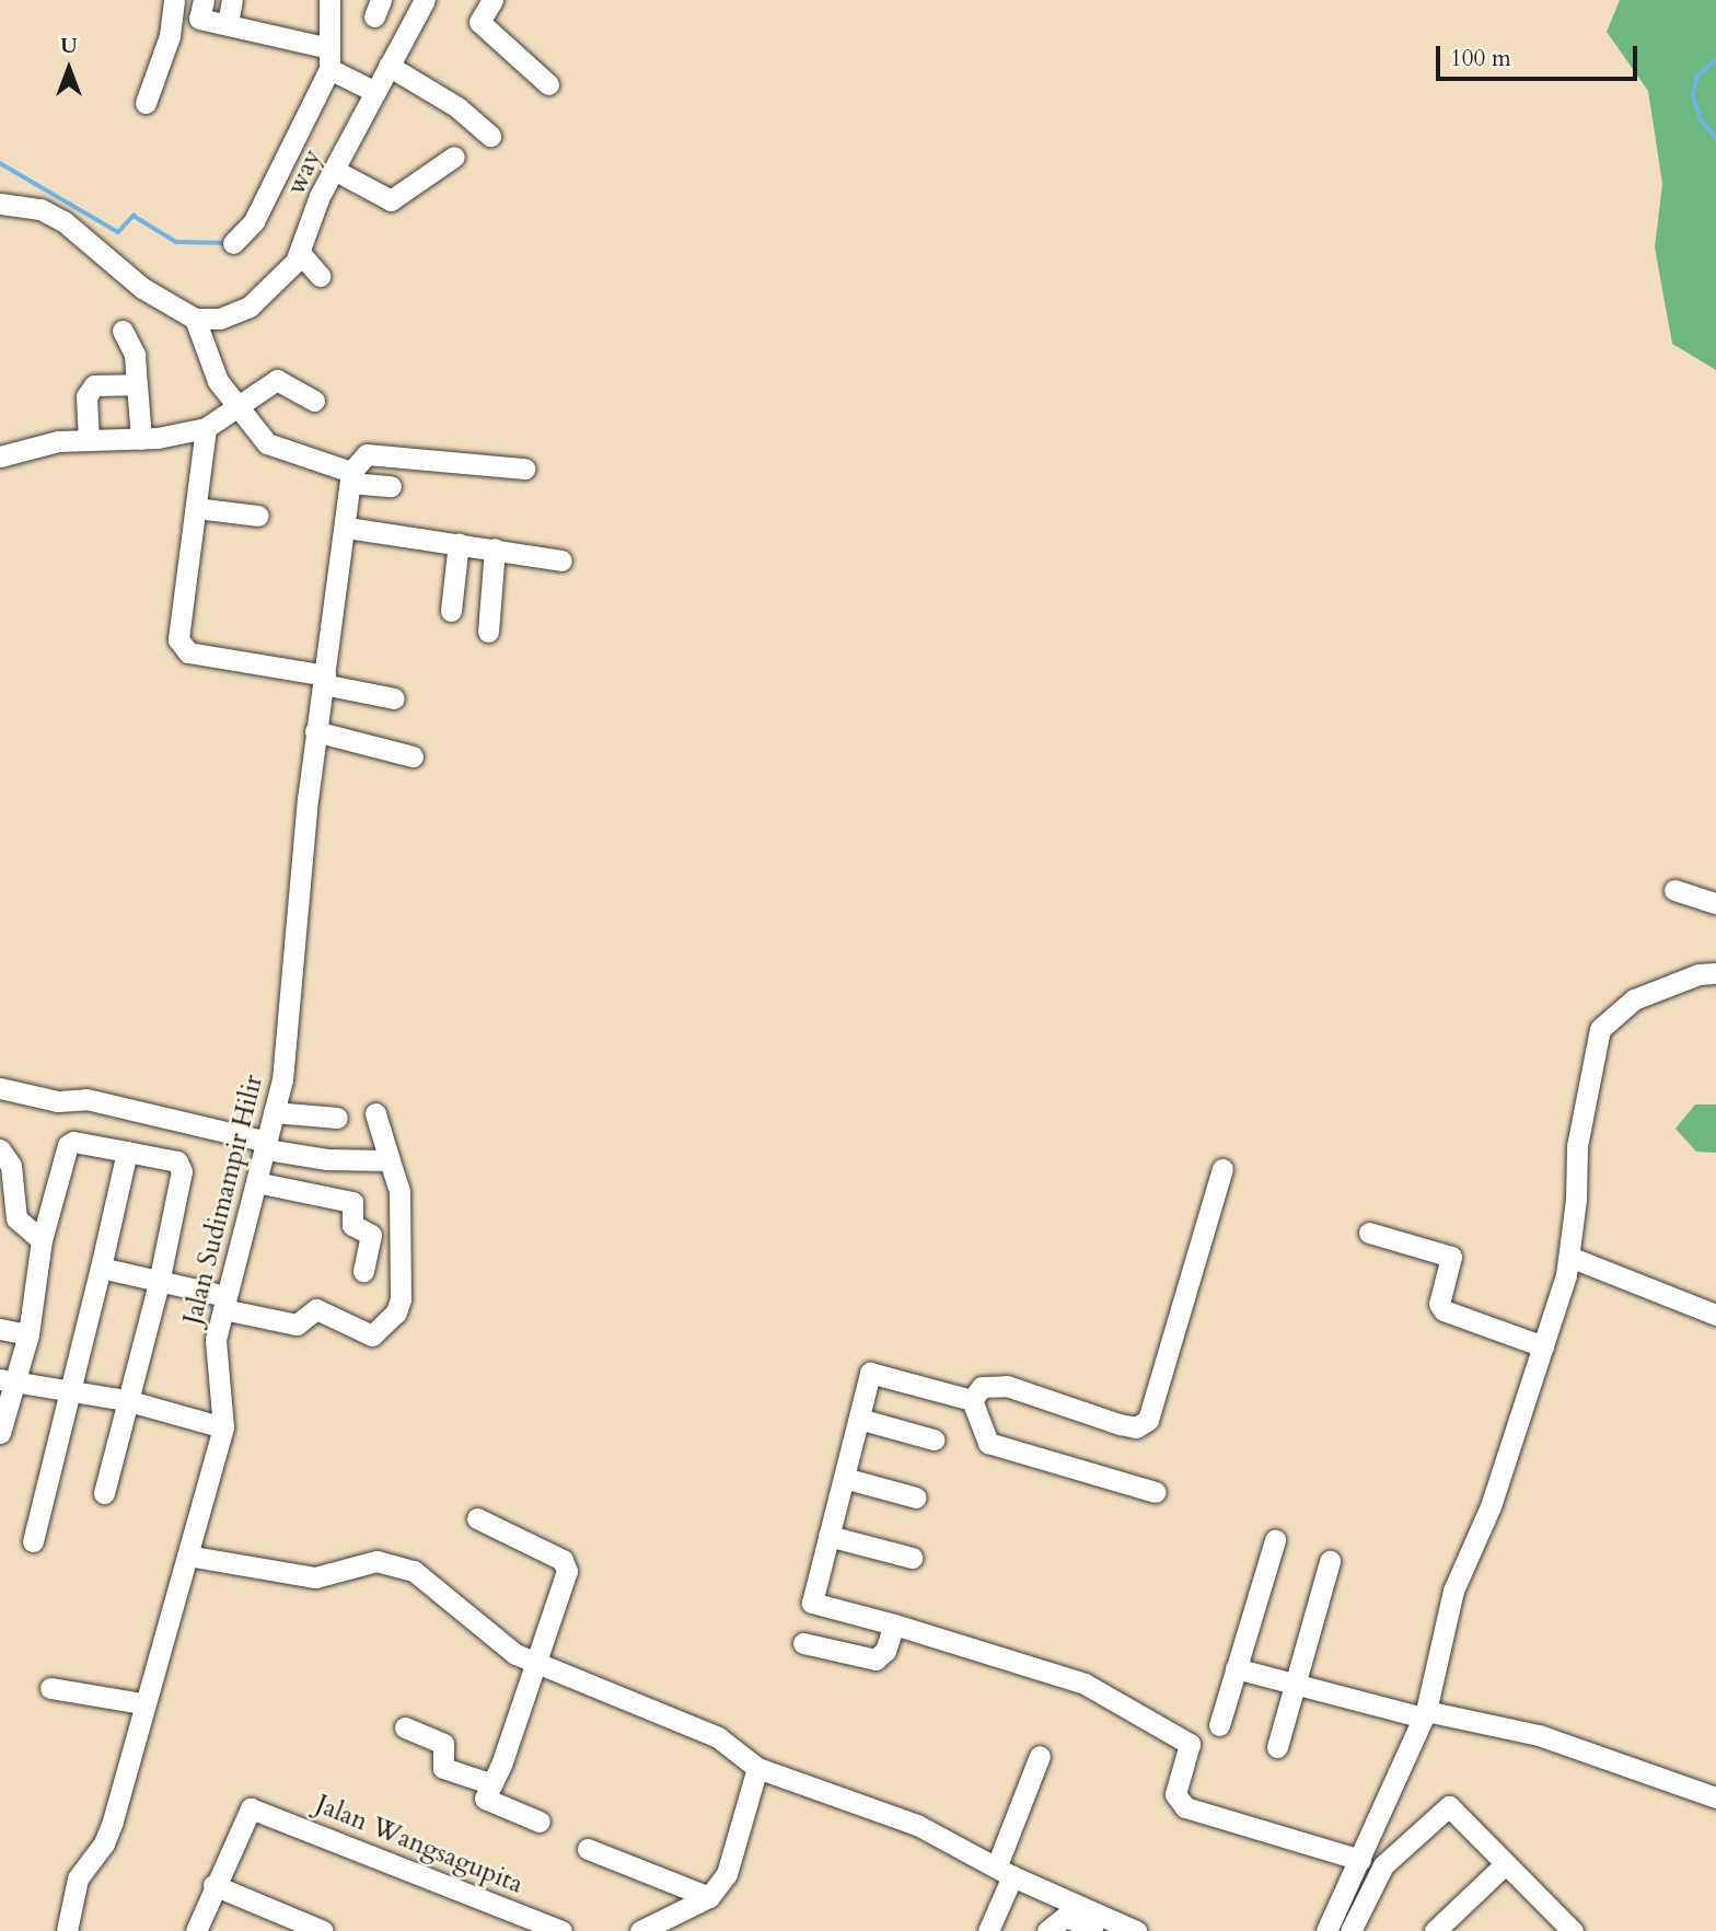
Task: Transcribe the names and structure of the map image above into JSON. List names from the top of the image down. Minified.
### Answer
{"streets":{"street":["way","Jalan Sudimampir Hilir","Jalan Wangsagupita"]},"scale_bar":"100 m","north":"top"}
